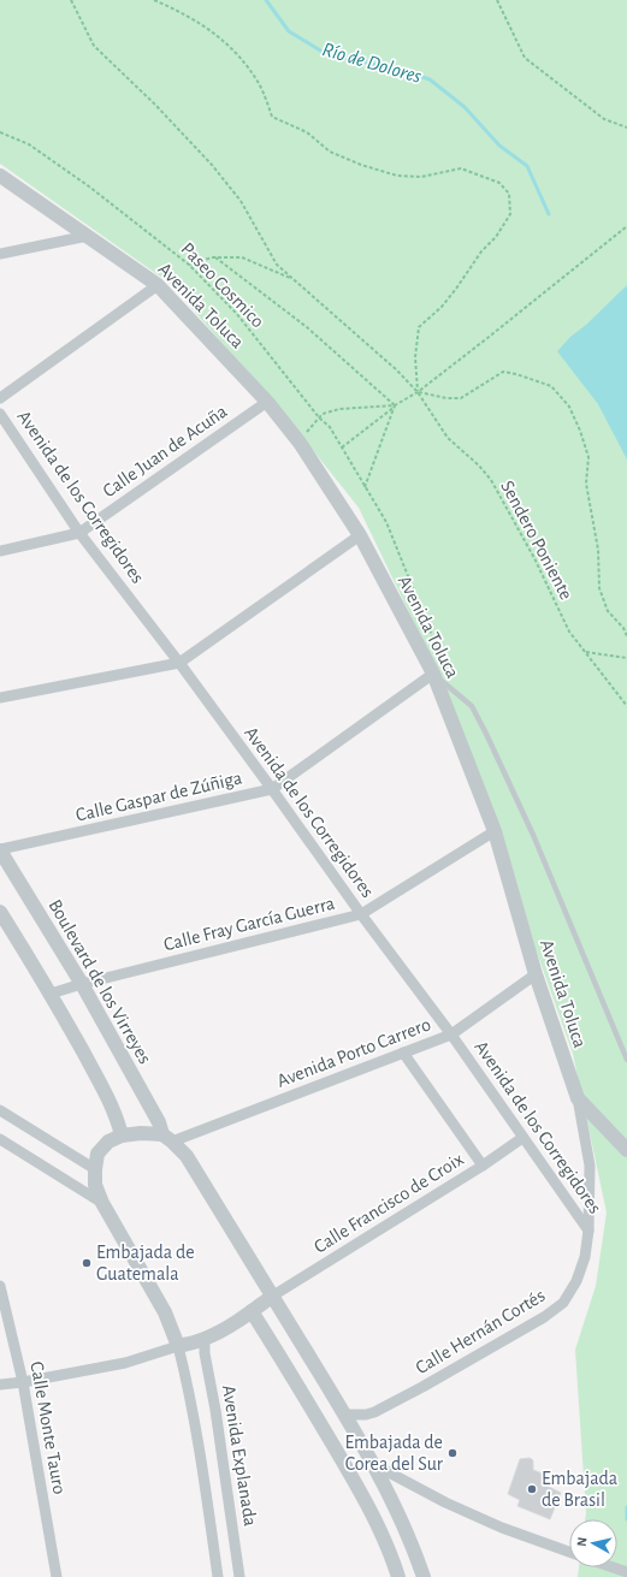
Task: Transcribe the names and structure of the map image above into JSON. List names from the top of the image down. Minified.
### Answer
{"streets":{"street":["Avenida Toluca","Calle Juan de Acuña","Avenida de los Corregidores","Calle Gaspar de Zúñiga","Calle Fray García Guerra","Boulevard de los Virreyes","Avenida Porto Carrero","Calle Francisco de Croix","Calle Hernán Cortés","Calle Monte Tauro","Avenida Explanada"],"path":["Paseo Cosmico","Sendero Poniente"]},"crossings":[["Avenida Toluca","Calle Juan de Acuña"],["Avenida Toluca","Avenida de los Corregidores"],["Avenida Toluca","Calle Gaspar de Zúñiga"],["Avenida Toluca","Calle Fray García Guerra"],["Avenida Toluca","Avenida Porto Carrero"],["Avenida Toluca","Calle Hernán Cortés"],["Calle Juan de Acuña","Avenida de los Corregidores"],["Avenida de los Corregidores","Calle Gaspar de Zúñiga"],["Avenida de los Corregidores","Calle Fray García Guerra"],["Avenida de los Corregidores","Avenida Porto Carrero"],["Avenida de los Corregidores","Calle Francisco de Croix"],["Avenida de los Corregidores","Calle Hernán Cortés"],["Calle Gaspar de Zúñiga","Boulevard de los Virreyes"],["Calle Fray García Guerra","Boulevard de los Virreyes"],["Boulevard de los Virreyes","Avenida Porto Carrero"]],"water":["Río de Dolores"],"places":["Embajada de Guatemala","Embajada de Corea del Sur","Embajada de Brasil"],"north":"left"}
